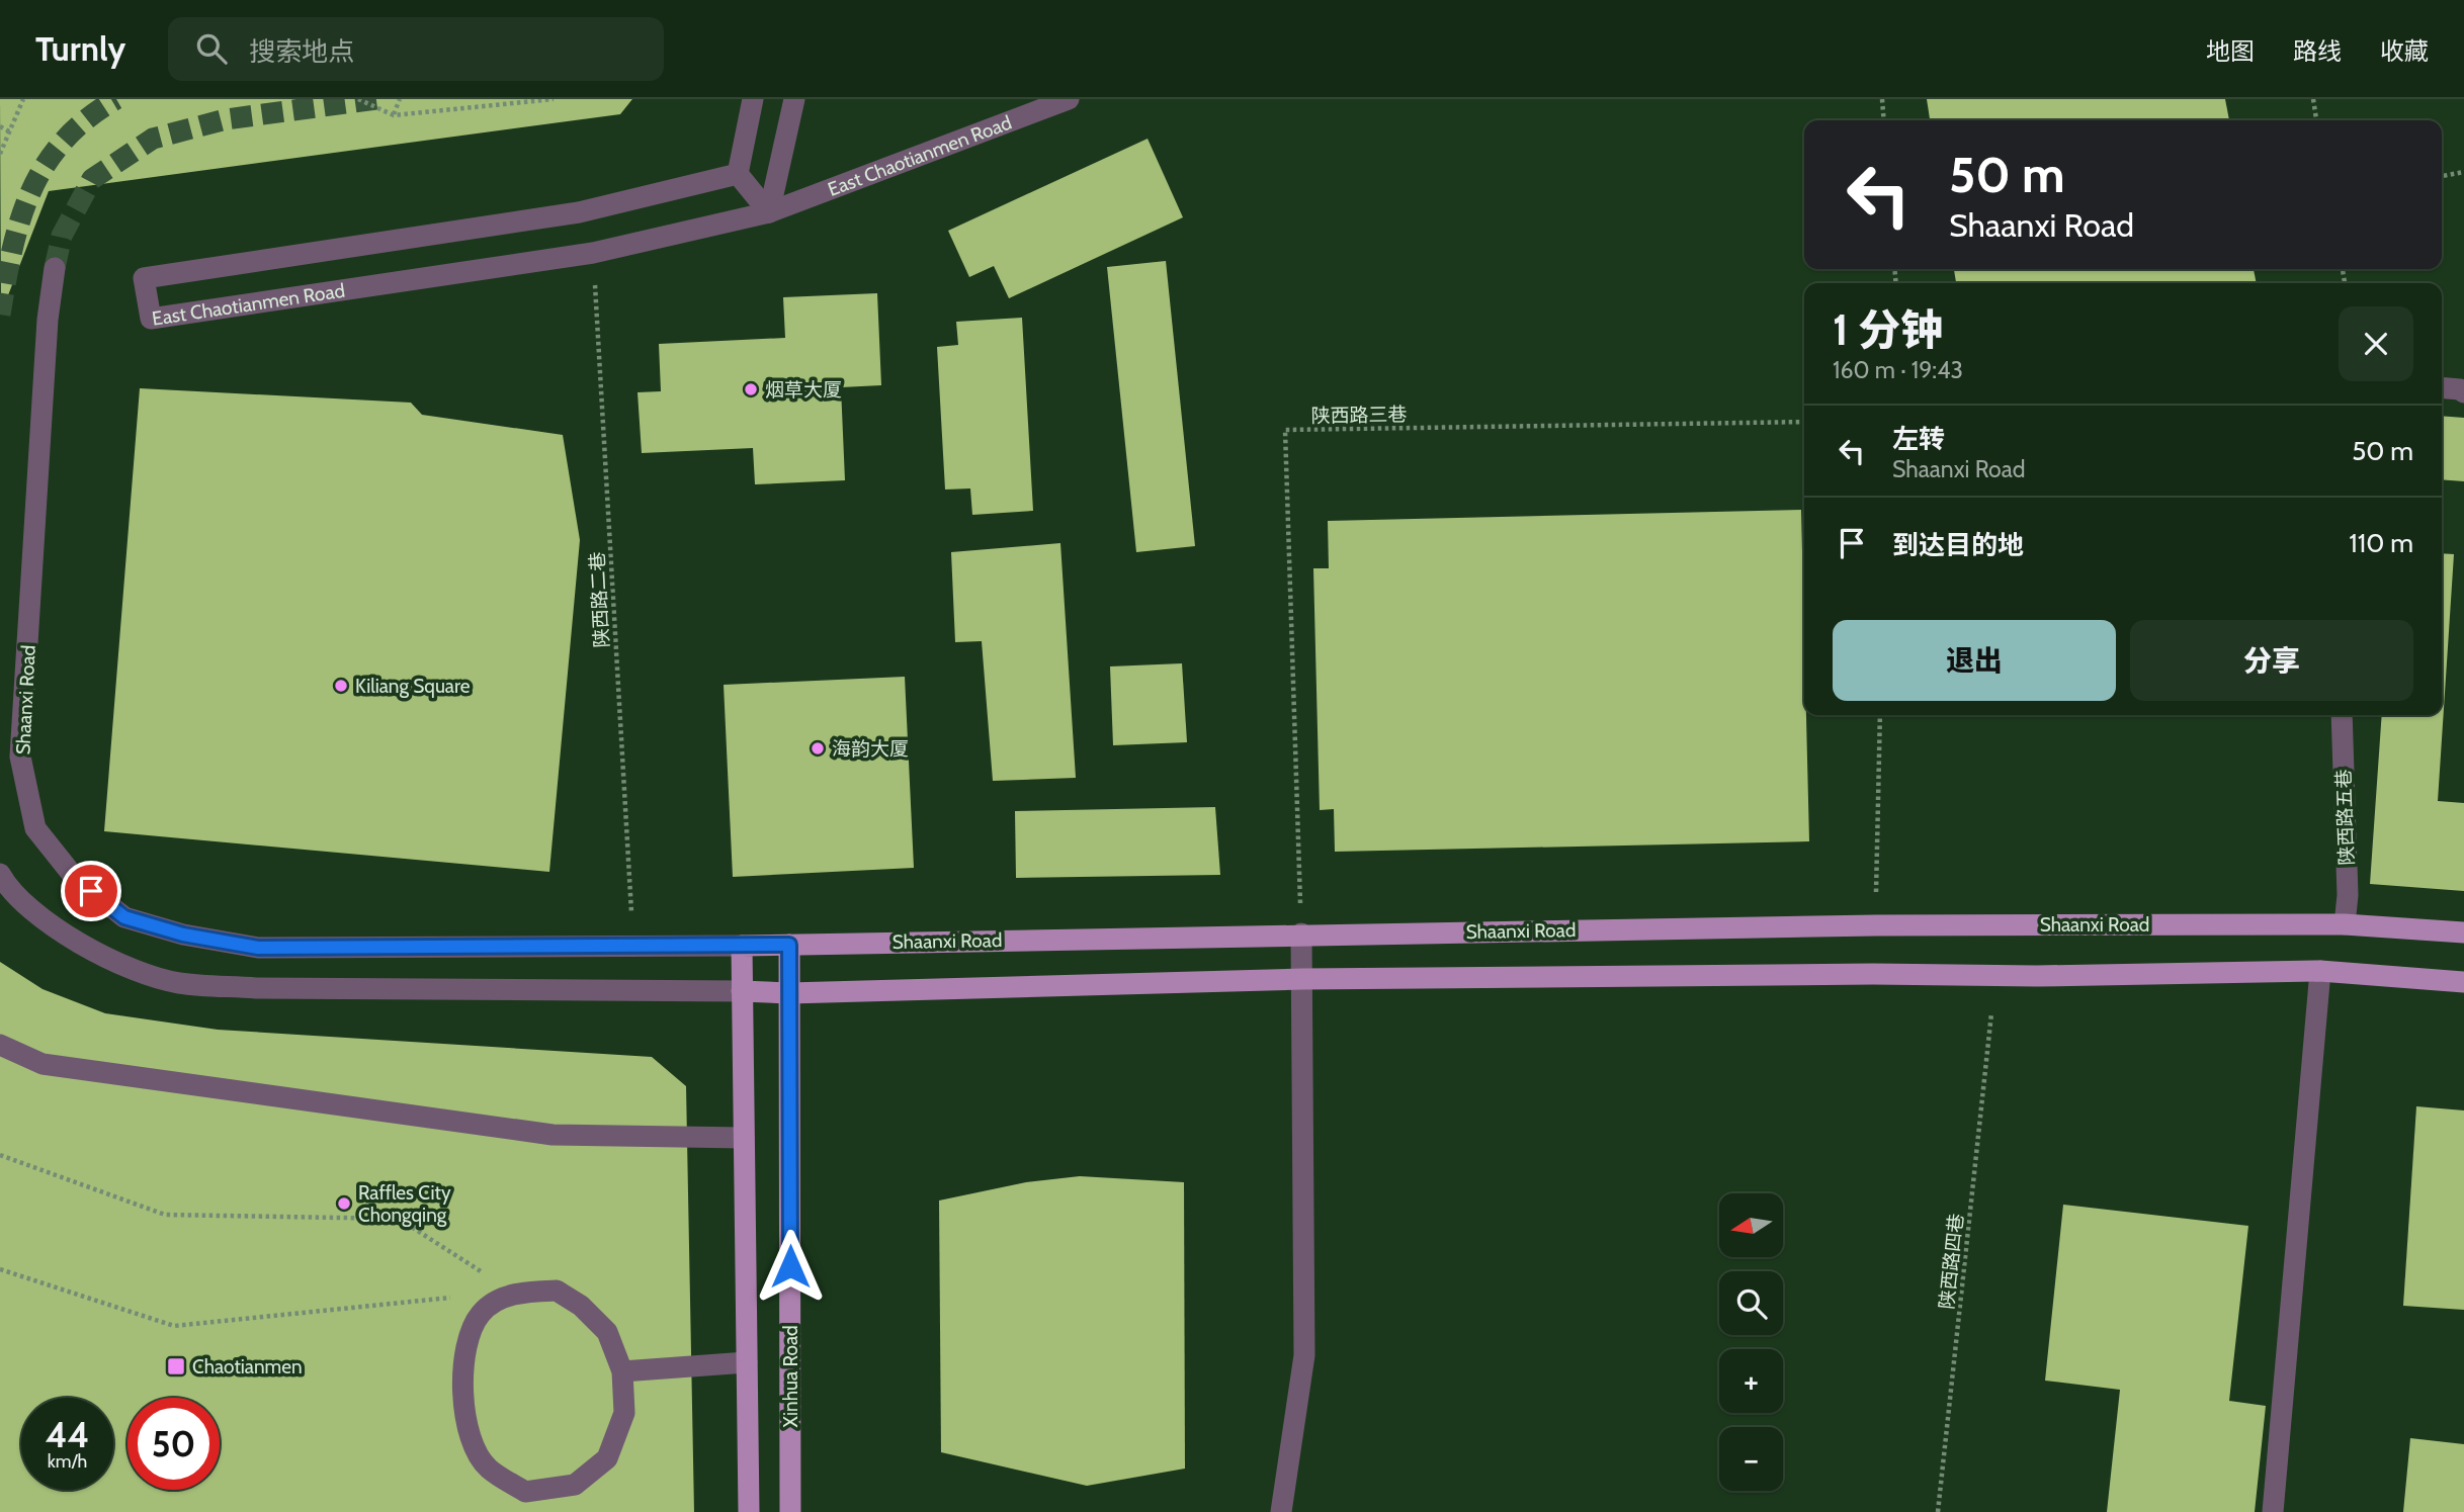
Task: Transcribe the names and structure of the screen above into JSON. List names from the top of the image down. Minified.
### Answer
{"streets":{"main road":["Shaanxi Road","Xinhua Road"],"street":["East Chaotianmen Road","陕西路五巷"],"path":["陕西路三巷","陕西路二巷","陕西路四巷"]},"crossings":[["East Chaotianmen Road","陕西路二巷"],["陕西路三巷","Shaanxi Road"],["陕西路二巷","Shaanxi Road"],["Shaanxi Road","陕西路五巷"],["Shaanxi Road","Xinhua Road"]],"places":{"other":["烟草大厦","Kiliang Square","海韵大厦","Raffles City Chongqing"],"transit":["Chaotianmen"]},"north":"left","page":{"header":"Turnly","search":"搜索地点","nav":["地图","路线","收藏"],"turn":["50 m","Shaanxi Road"],"heading":["1 分钟","160 m · 19:43"],"list":[{"name":"左转","note":"Shaanxi Road","value":"50 m"},{"name":"到达目的地","value":"110 m"}],"buttons":["退出","分享"],"map_buttons":["+","−"],"speed":"44 km/h","limit":"50"}}
